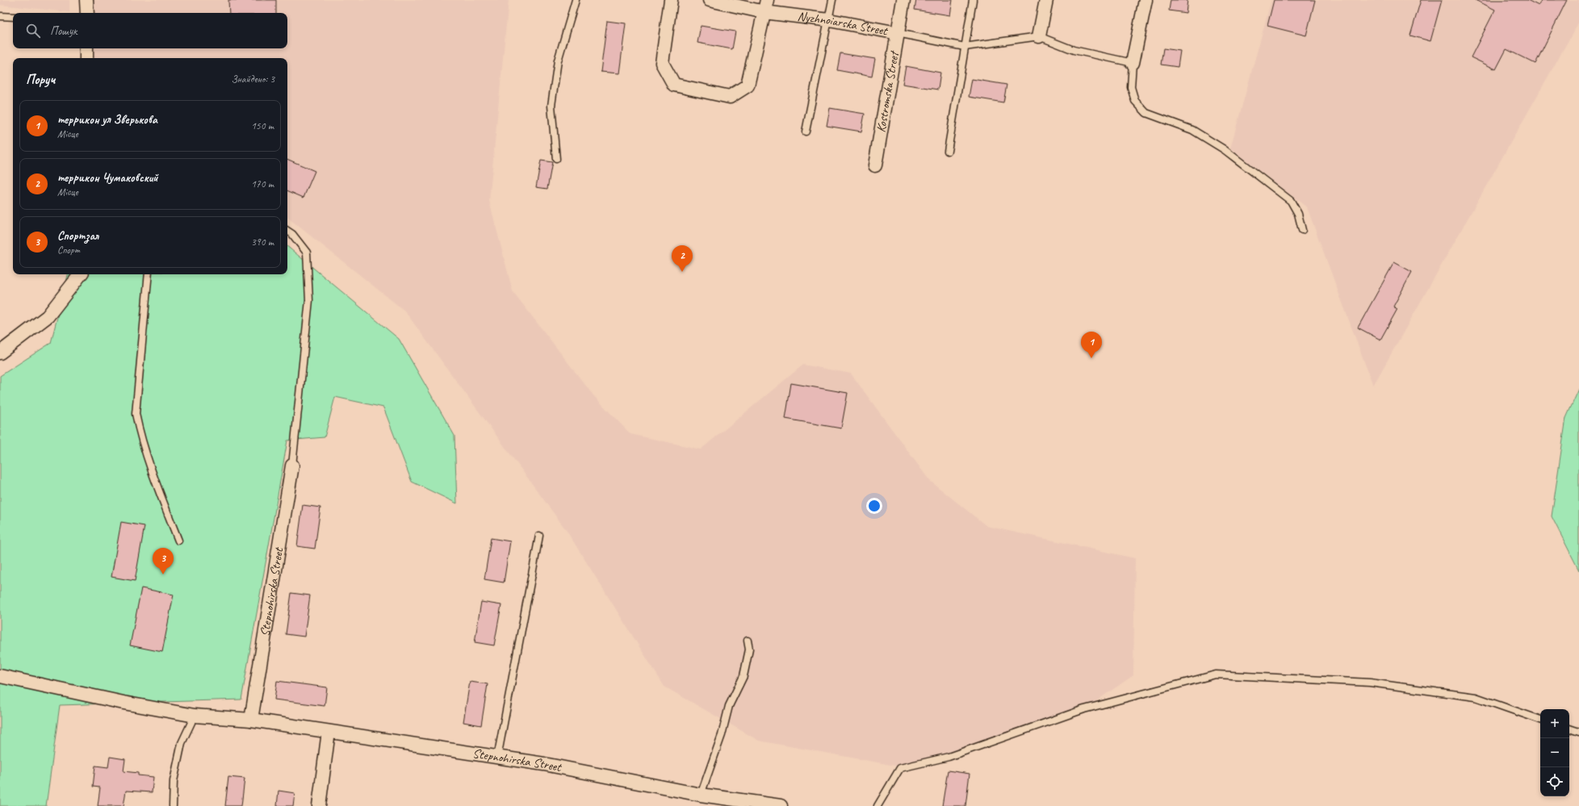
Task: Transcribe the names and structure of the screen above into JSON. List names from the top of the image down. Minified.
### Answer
{"streets":{"street":["Nyzhnoiarska Street","Kostromska Street","Stepnohirska Street"]},"crossings":[["Nyzhnoiarska Street","Kostromska Street"]],"page":{"search":"Пошук","heading":["Поруч","Знайдено: 3"],"list":[{"mark":"1","name":"террикон ул Зверькова","note":"Місце","value":"150 m"},{"mark":"2","name":"террикон Чумаковский","note":"Місце","value":"170 m"},{"mark":"3","name":"Спортзал","note":"Спорт","value":"390 m"}],"pins":["2","1","3"],"map_buttons":["+","−"]}}
